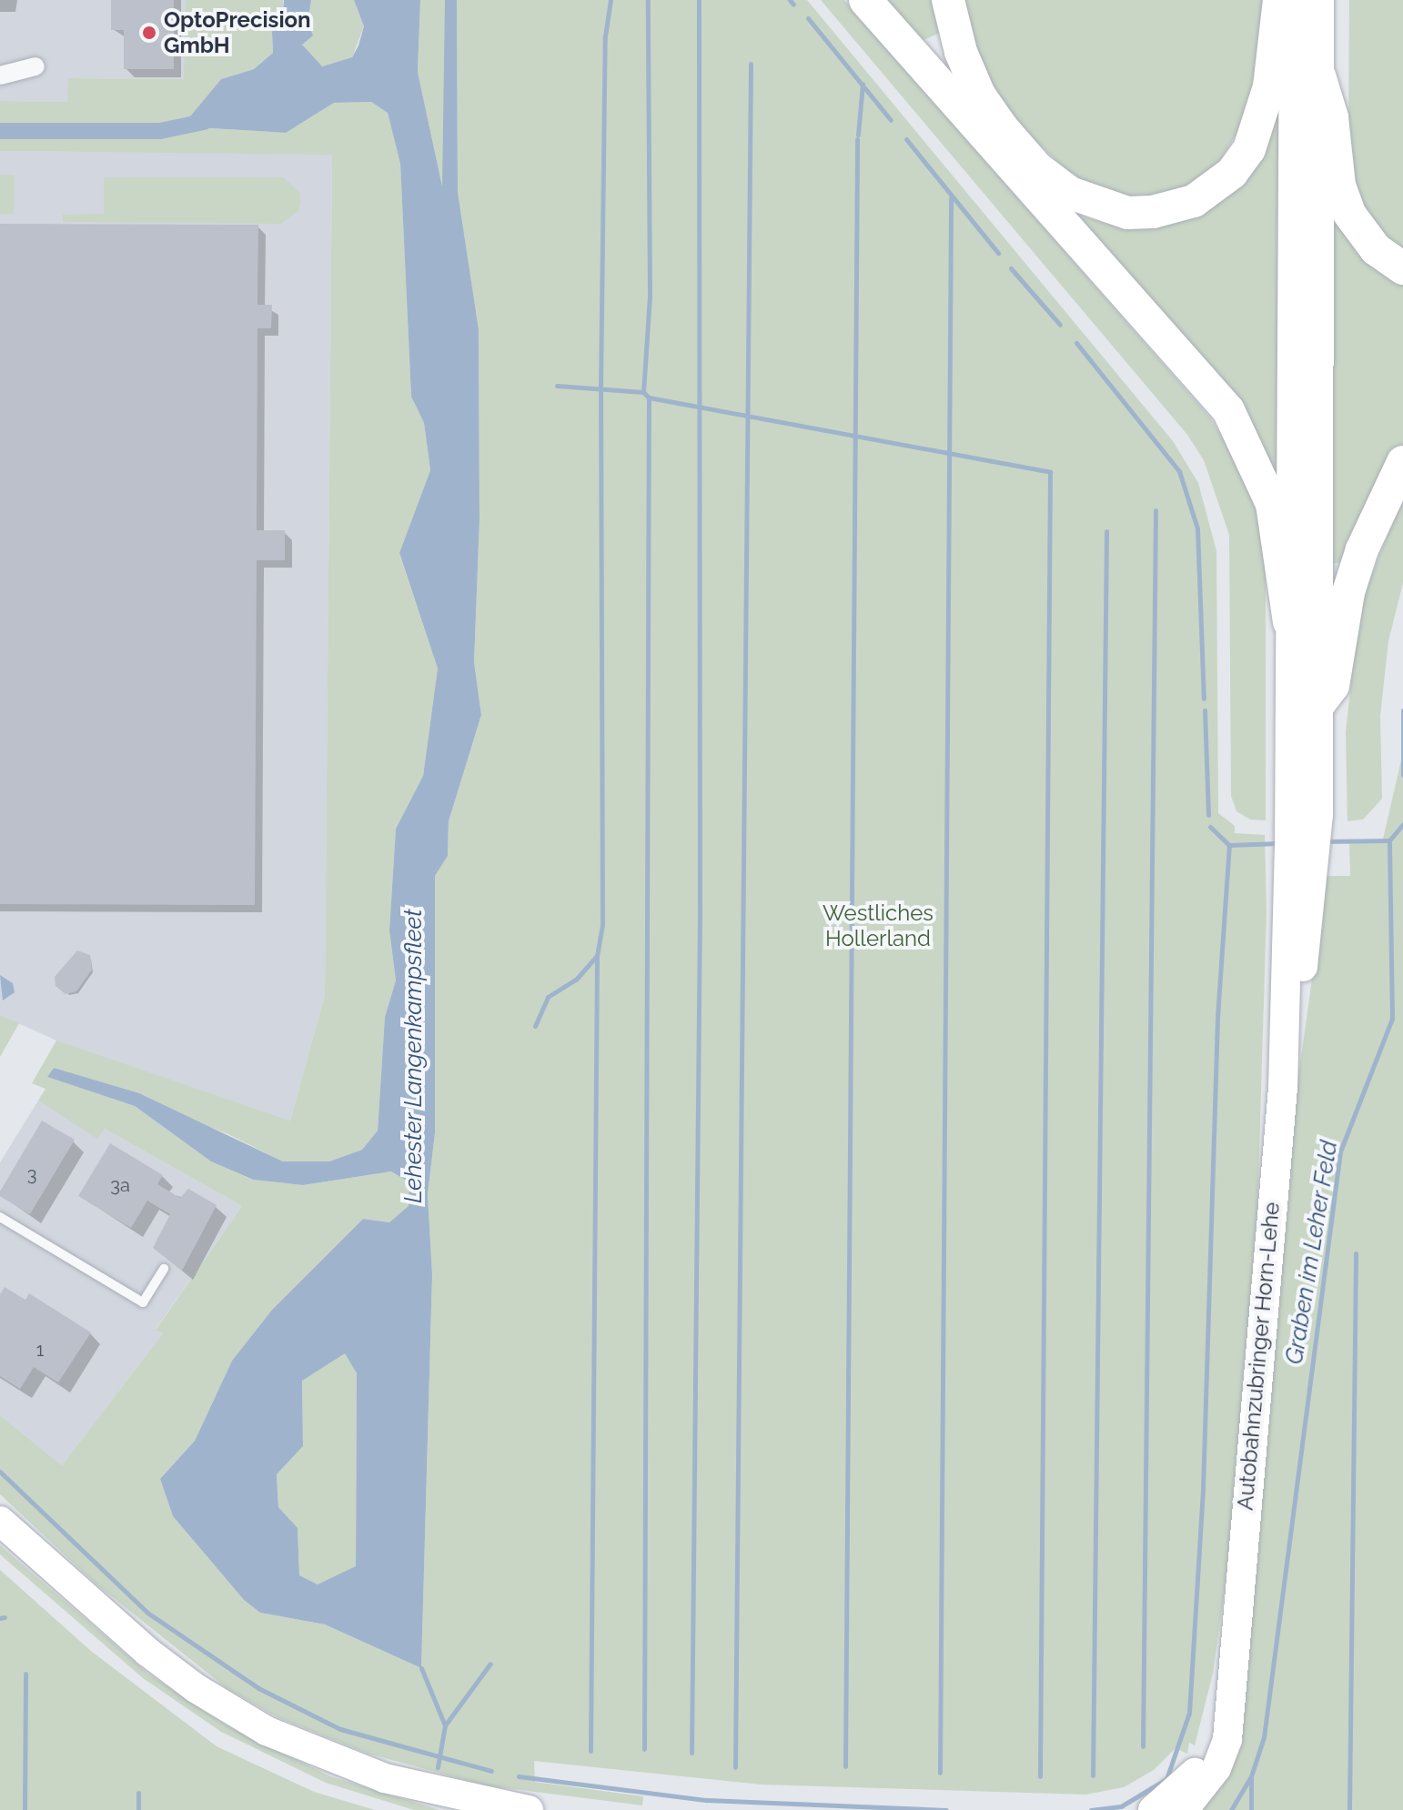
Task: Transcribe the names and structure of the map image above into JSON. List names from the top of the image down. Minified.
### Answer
{"streets":{"main road":["Autobahnzubringer Horn-Lehe"]},"water":["Lehester Langenkampsfleet","Graben im Leher Feld"],"parks":["Westliches Hollerland"],"places":["OptoPrecision GmbH"],"house_numbers":["3","3a","1"]}
